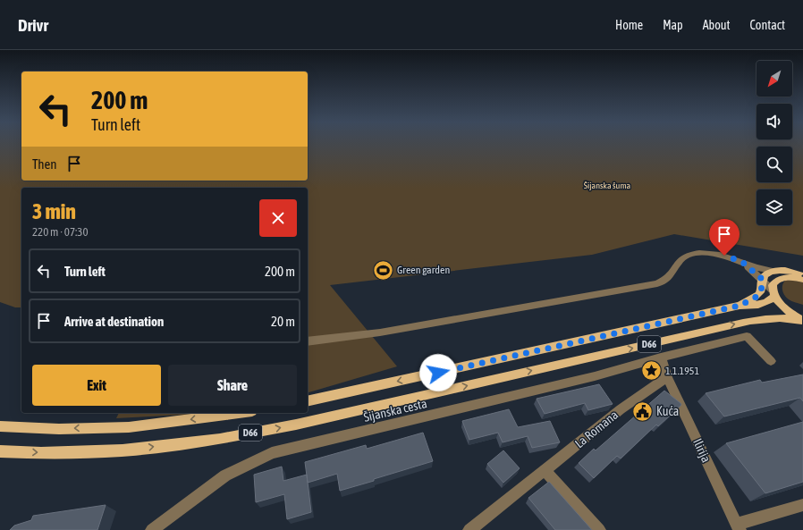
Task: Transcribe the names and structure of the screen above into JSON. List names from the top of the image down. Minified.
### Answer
{"streets":{"main road":["D66"],"street":["Šijanska cesta","La Romana","Ilirija"]},"crossings":[["Šijanska cesta","Ilirija"],["La Romana","Ilirija"]],"parks":["Šijanska šuma"],"places":{"sports":["Green garden"],"place":["1.1.1951"],"public building":["Kuća"]},"north":"bottom left","page":{"header":"Drivr","nav":["Home","Map","About","Contact"],"turn":["200 m","Turn left"],"then":"Then","heading":["3 min","220 m · 07:30"],"list":[{"name":"Turn left","value":"200 m"},{"name":"Arrive at destination","value":"20 m"}],"buttons":["Exit","Share"]}}
